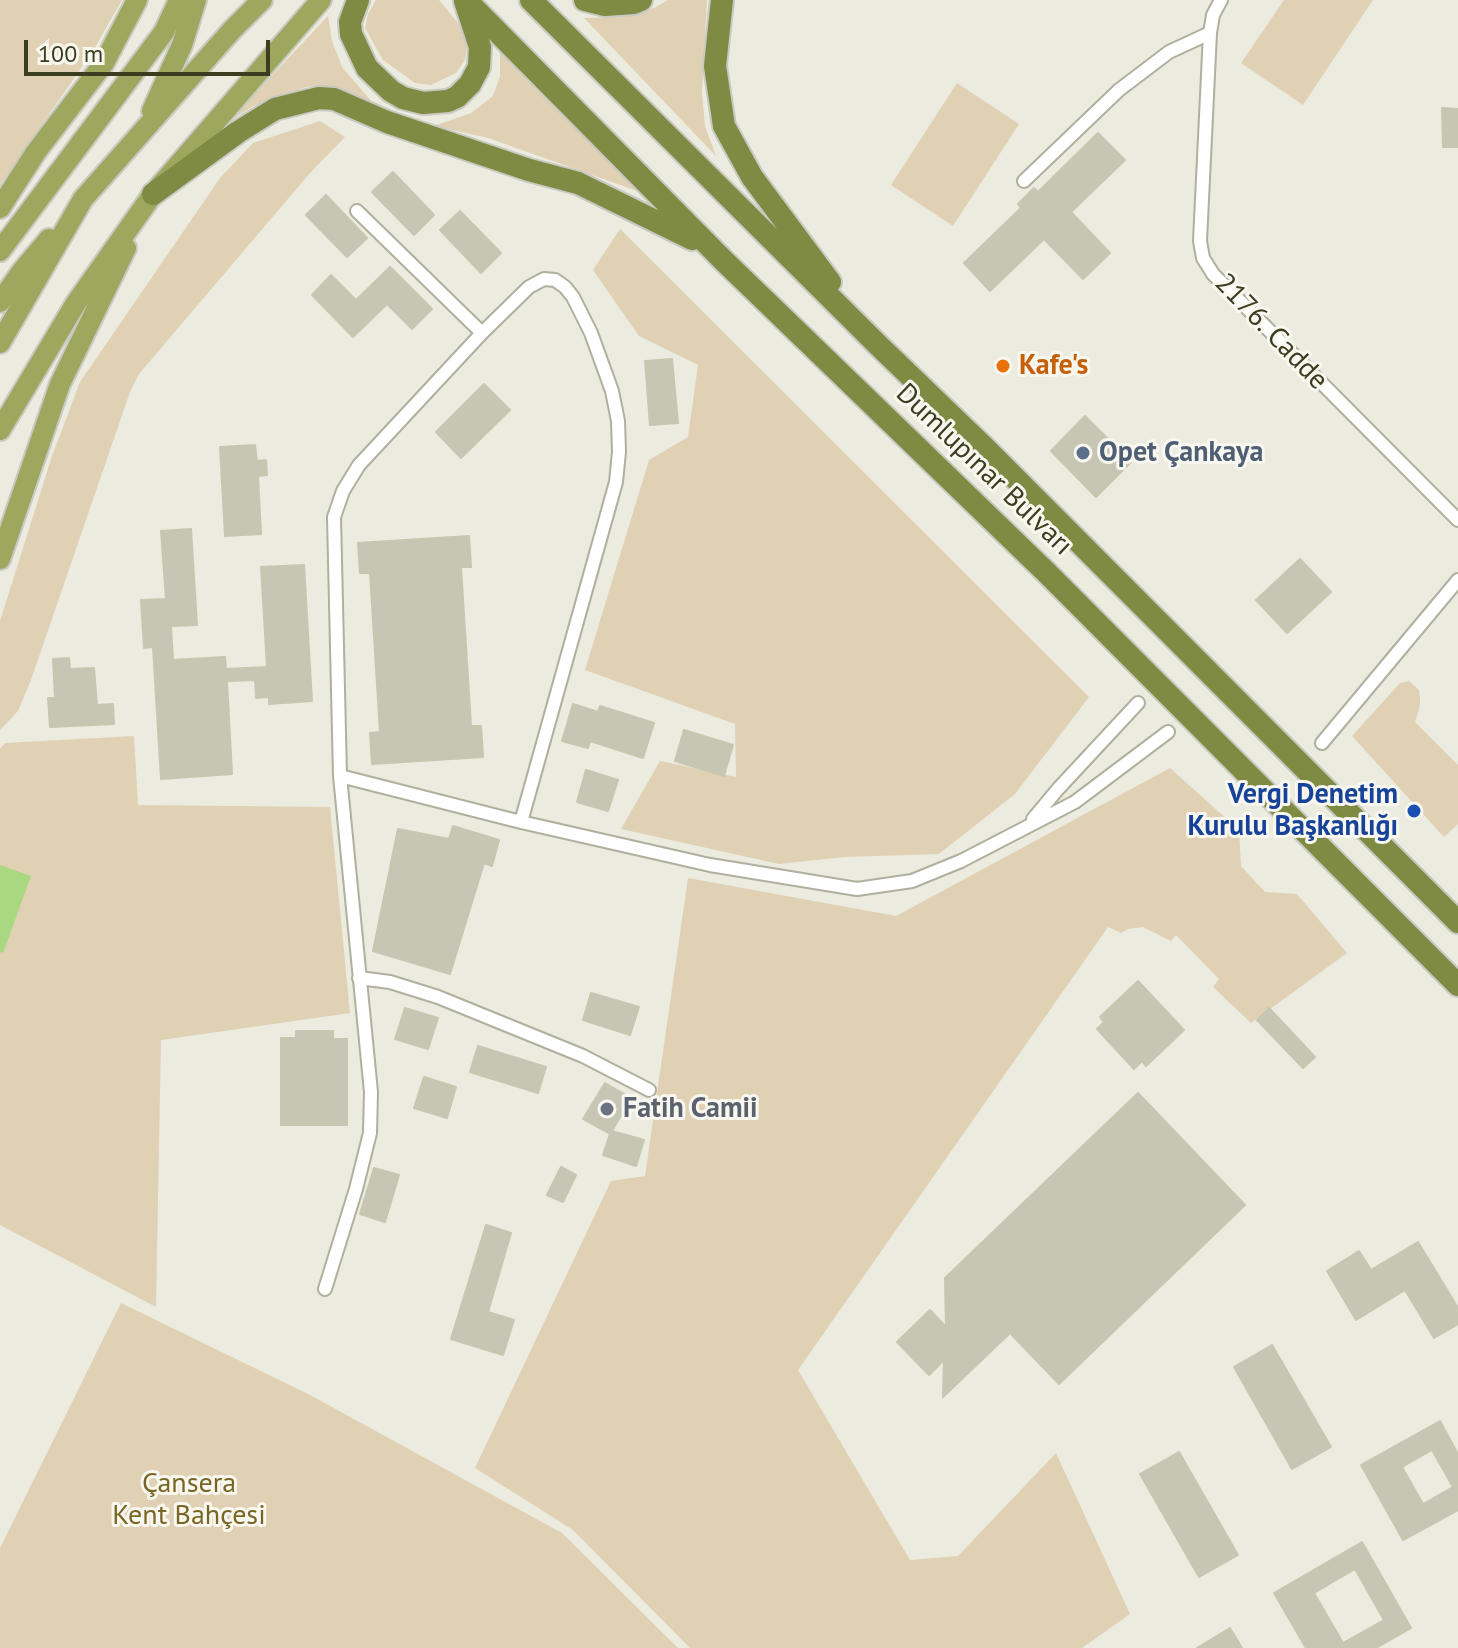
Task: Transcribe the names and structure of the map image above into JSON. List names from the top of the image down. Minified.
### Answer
{"streets":{"highway":["Dumlupınar Bulvarı"],"street":["2176. Cadde"]},"parks":["Çansera Kent Bahçesi"],"places":["Kafe's","Opet Çankaya","Vergi Denetim Kurulu Başkanlığı","Fatih Camii"],"scale_bar":"100 m"}
